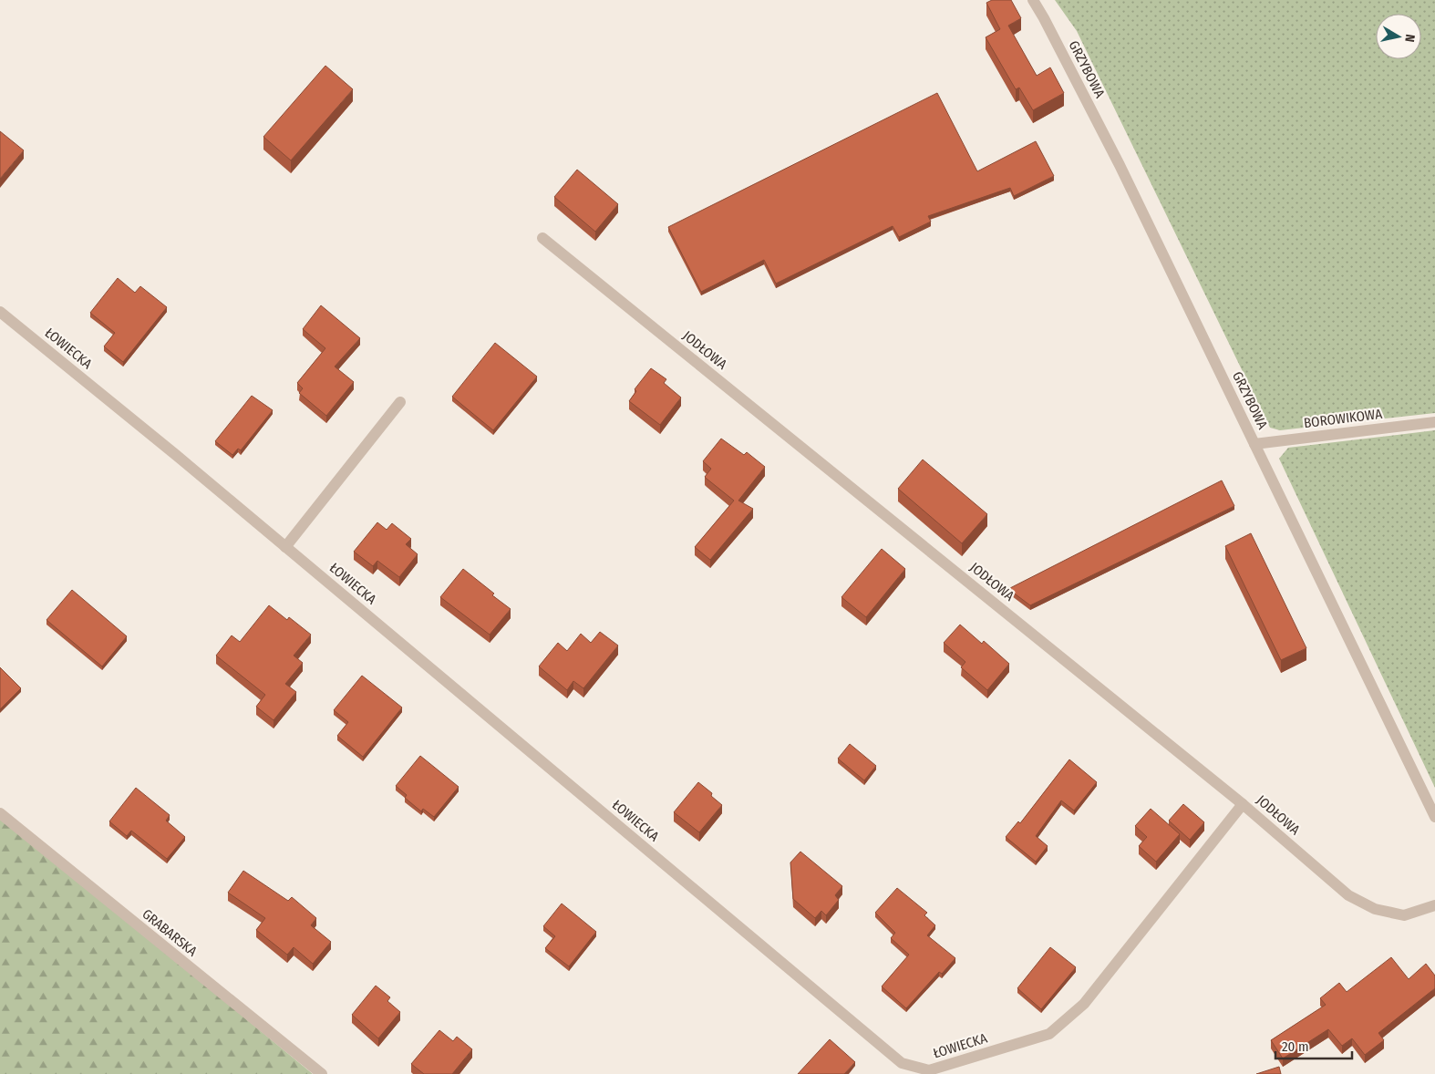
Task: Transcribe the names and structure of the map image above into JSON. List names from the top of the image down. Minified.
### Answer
{"streets":{"street":["GRZYBOWA","ŁOWIECKA","JODŁOWA","BOROWIKOWA","GRABARSKA"]},"crossings":[["GRZYBOWA","BOROWIKOWA"],["ŁOWIECKA","JODŁOWA"]],"scale_bar":"20 m","north":"right"}
